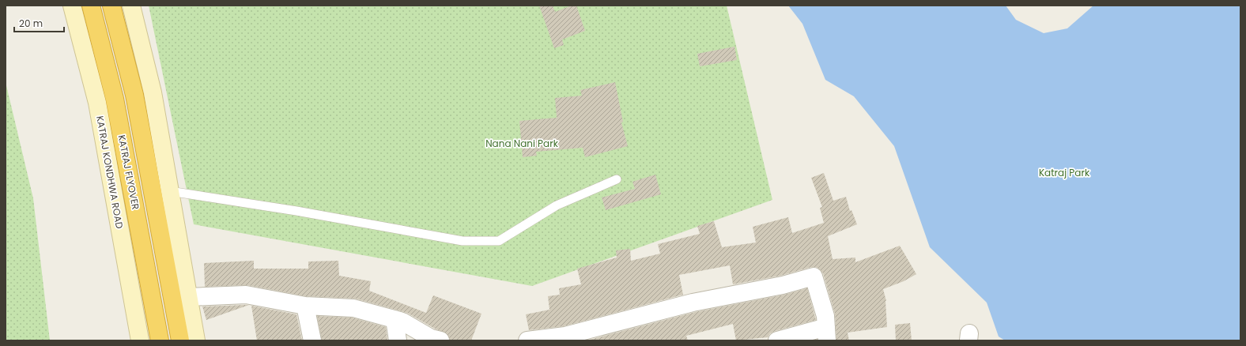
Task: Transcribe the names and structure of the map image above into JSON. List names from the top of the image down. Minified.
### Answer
{"streets":{"highway":["KATRAJ FLYOVER"],"street":["KATRAJ KONDHWA ROAD"]},"parks":["Nana Nani Park","Katraj Park"],"scale_bar":"20 m"}
